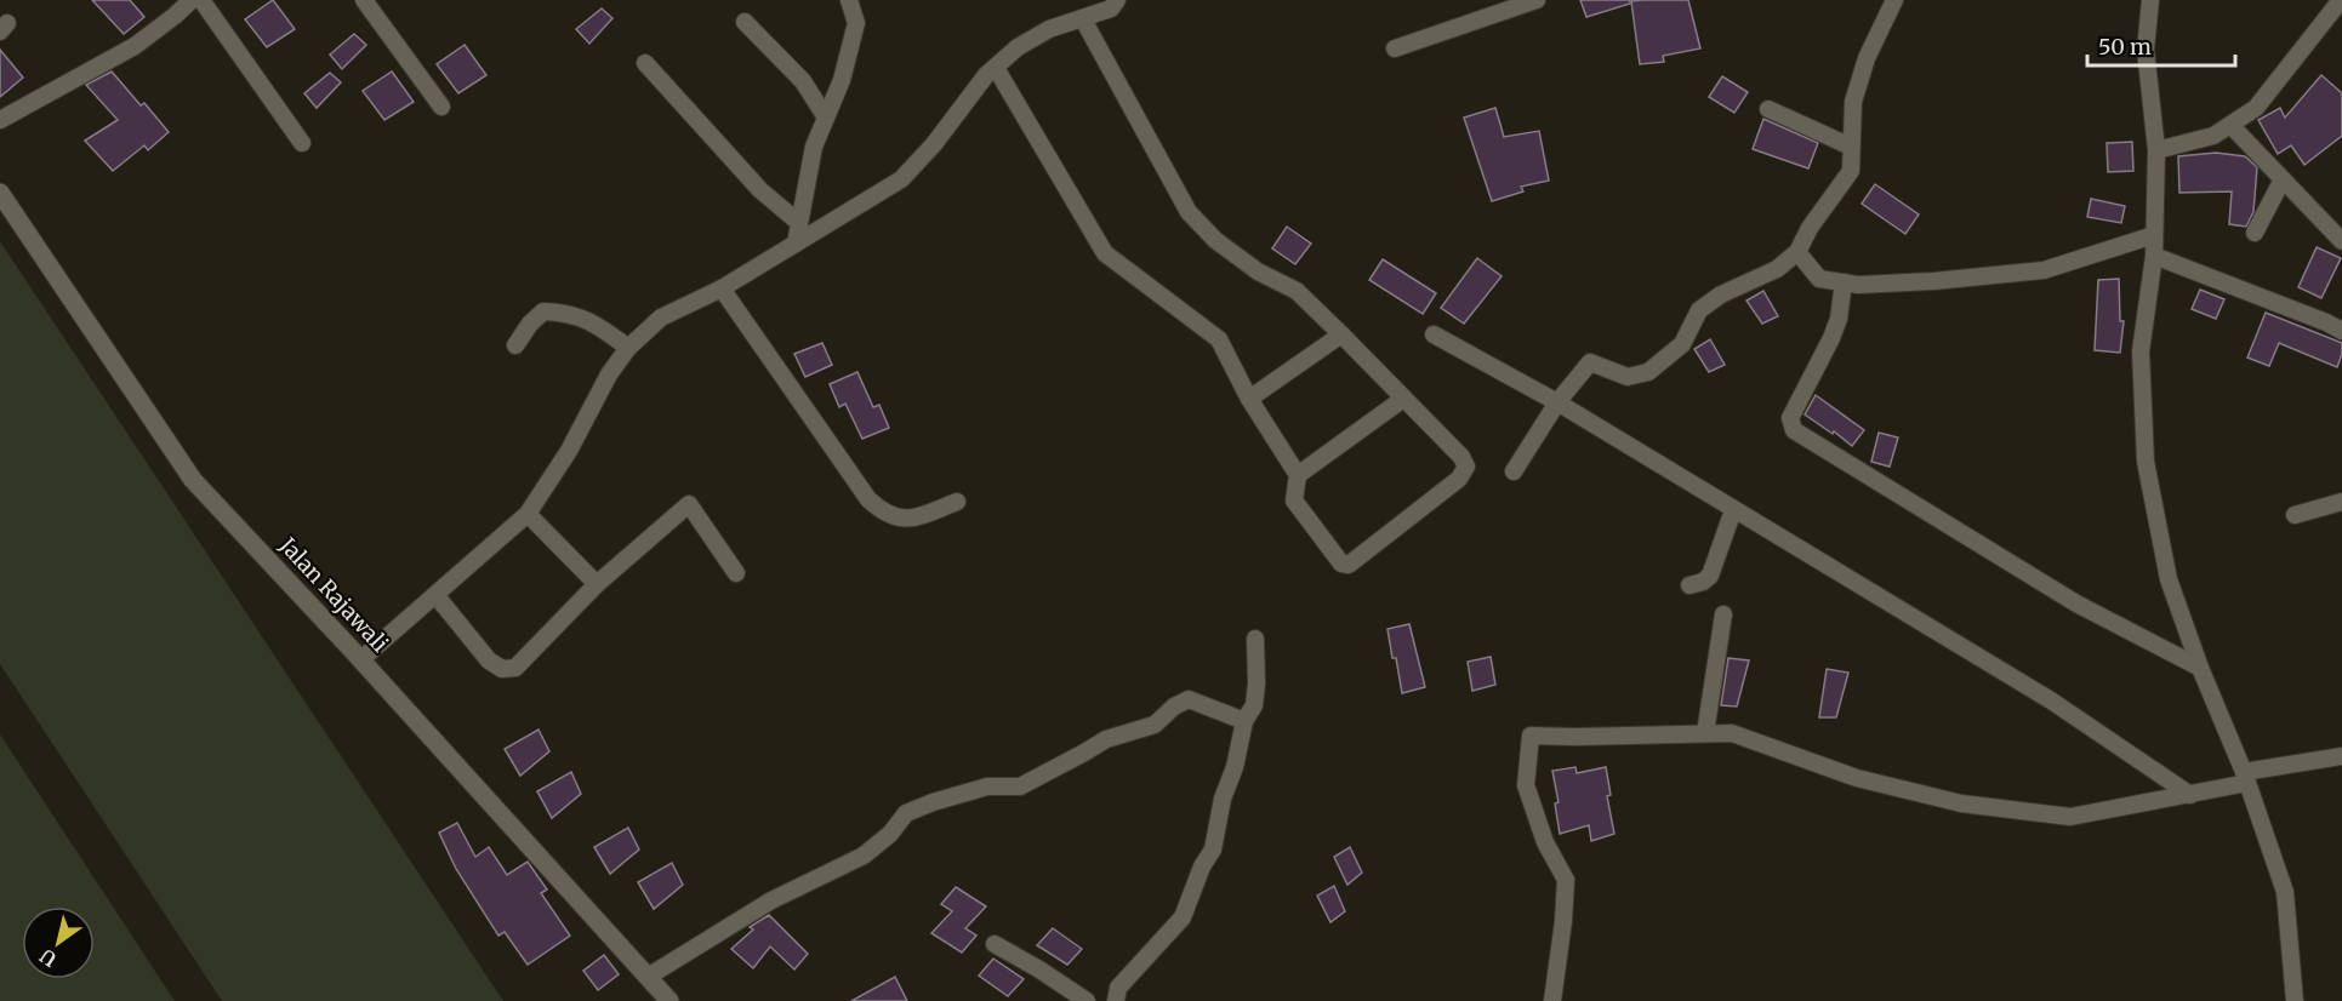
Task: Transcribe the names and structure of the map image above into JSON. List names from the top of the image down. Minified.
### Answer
{"streets":{"street":["Jalan Rajawali"]},"scale_bar":"50 m","north":"bottom left"}
